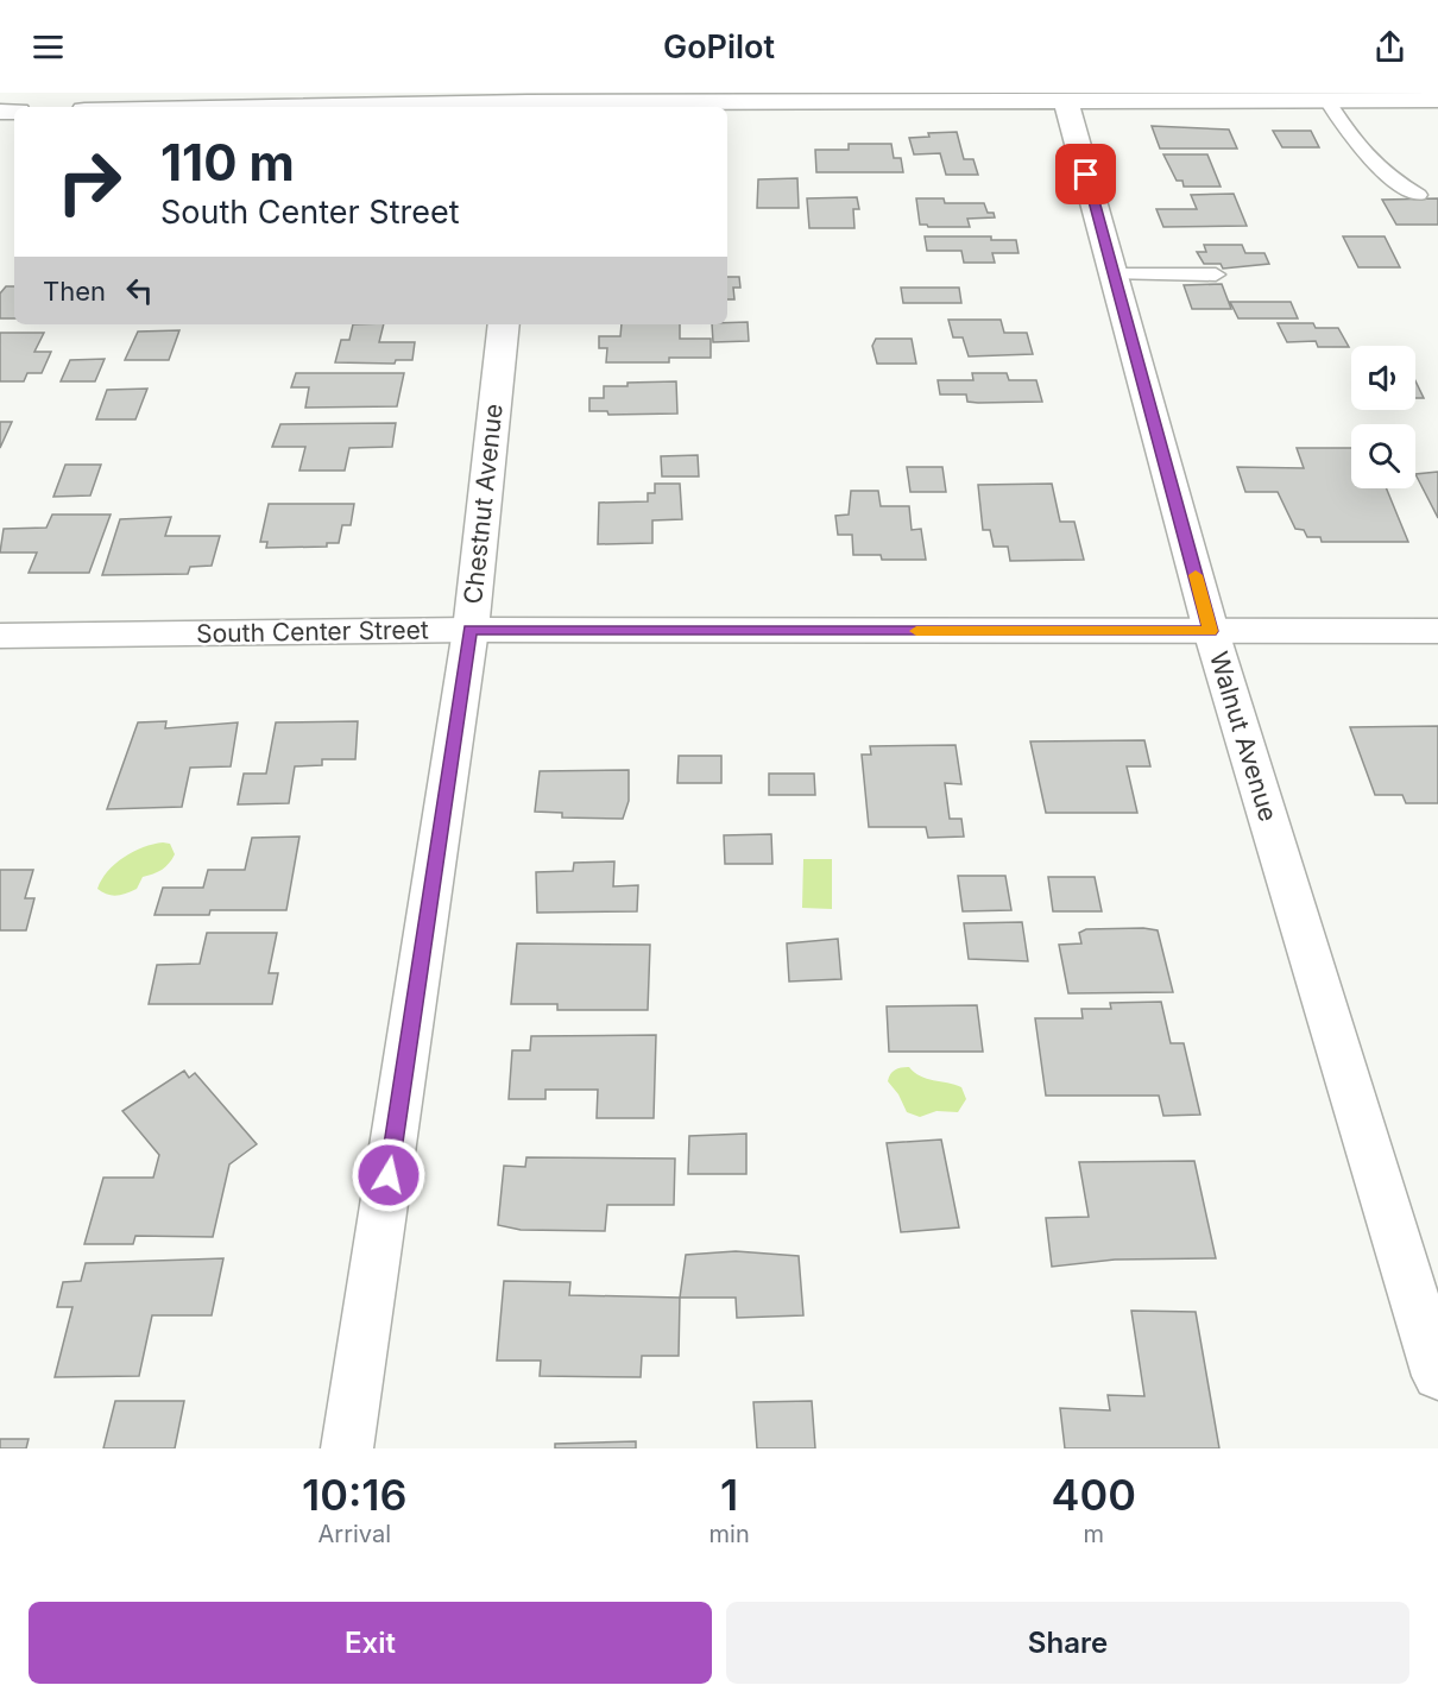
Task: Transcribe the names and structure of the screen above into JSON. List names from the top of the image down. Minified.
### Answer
{"streets":{"street":["Chestnut Avenue","South Center Street","Walnut Avenue"]},"crossings":[["Chestnut Avenue","South Center Street"],["South Center Street","Walnut Avenue"]],"page":{"header":"GoPilot","turn":["110 m","South Center Street"],"then":"Then","eta":["10:16","Arrival","1","min","400","m"],"buttons":["Exit","Share"]}}
